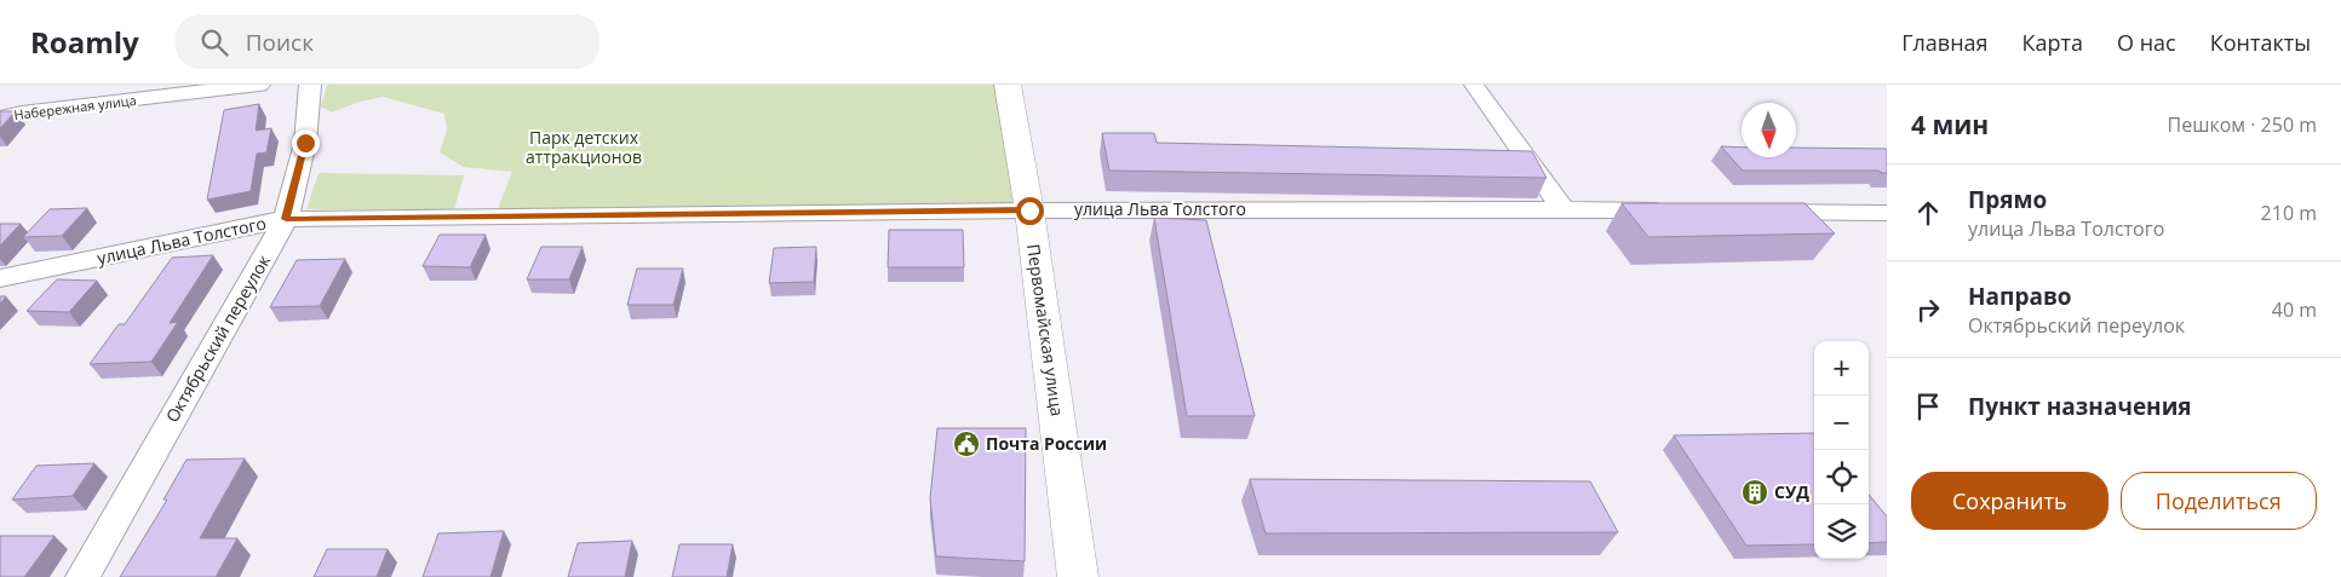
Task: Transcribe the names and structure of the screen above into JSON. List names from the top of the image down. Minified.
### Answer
{"streets":{"main road":["Первомайская улица"],"street":["Набережная улица","улица Льва Толстого","Октябрьский переулок"]},"crossings":[["улица Льва Толстого","Первомайская улица"],["улица Льва Толстого","Октябрьский переулок"]],"parks":["Парк детских аттракционов"],"places":{"public building":["Почта России"],"building":["СУД"]},"north":"bottom","page":{"header":"Roamly","search":"Поиск","nav":["Главная","Карта","О нас","Контакты"],"heading":["4 мин","Пешком · 250 m"],"list":[["Прямо","улица Льва Толстого","210 m"],["Направо","Октябрьский переулок","40 m"],"Пункт назначения"],"map_buttons":["+","−"],"buttons":["Сохранить","Поделиться"]}}
